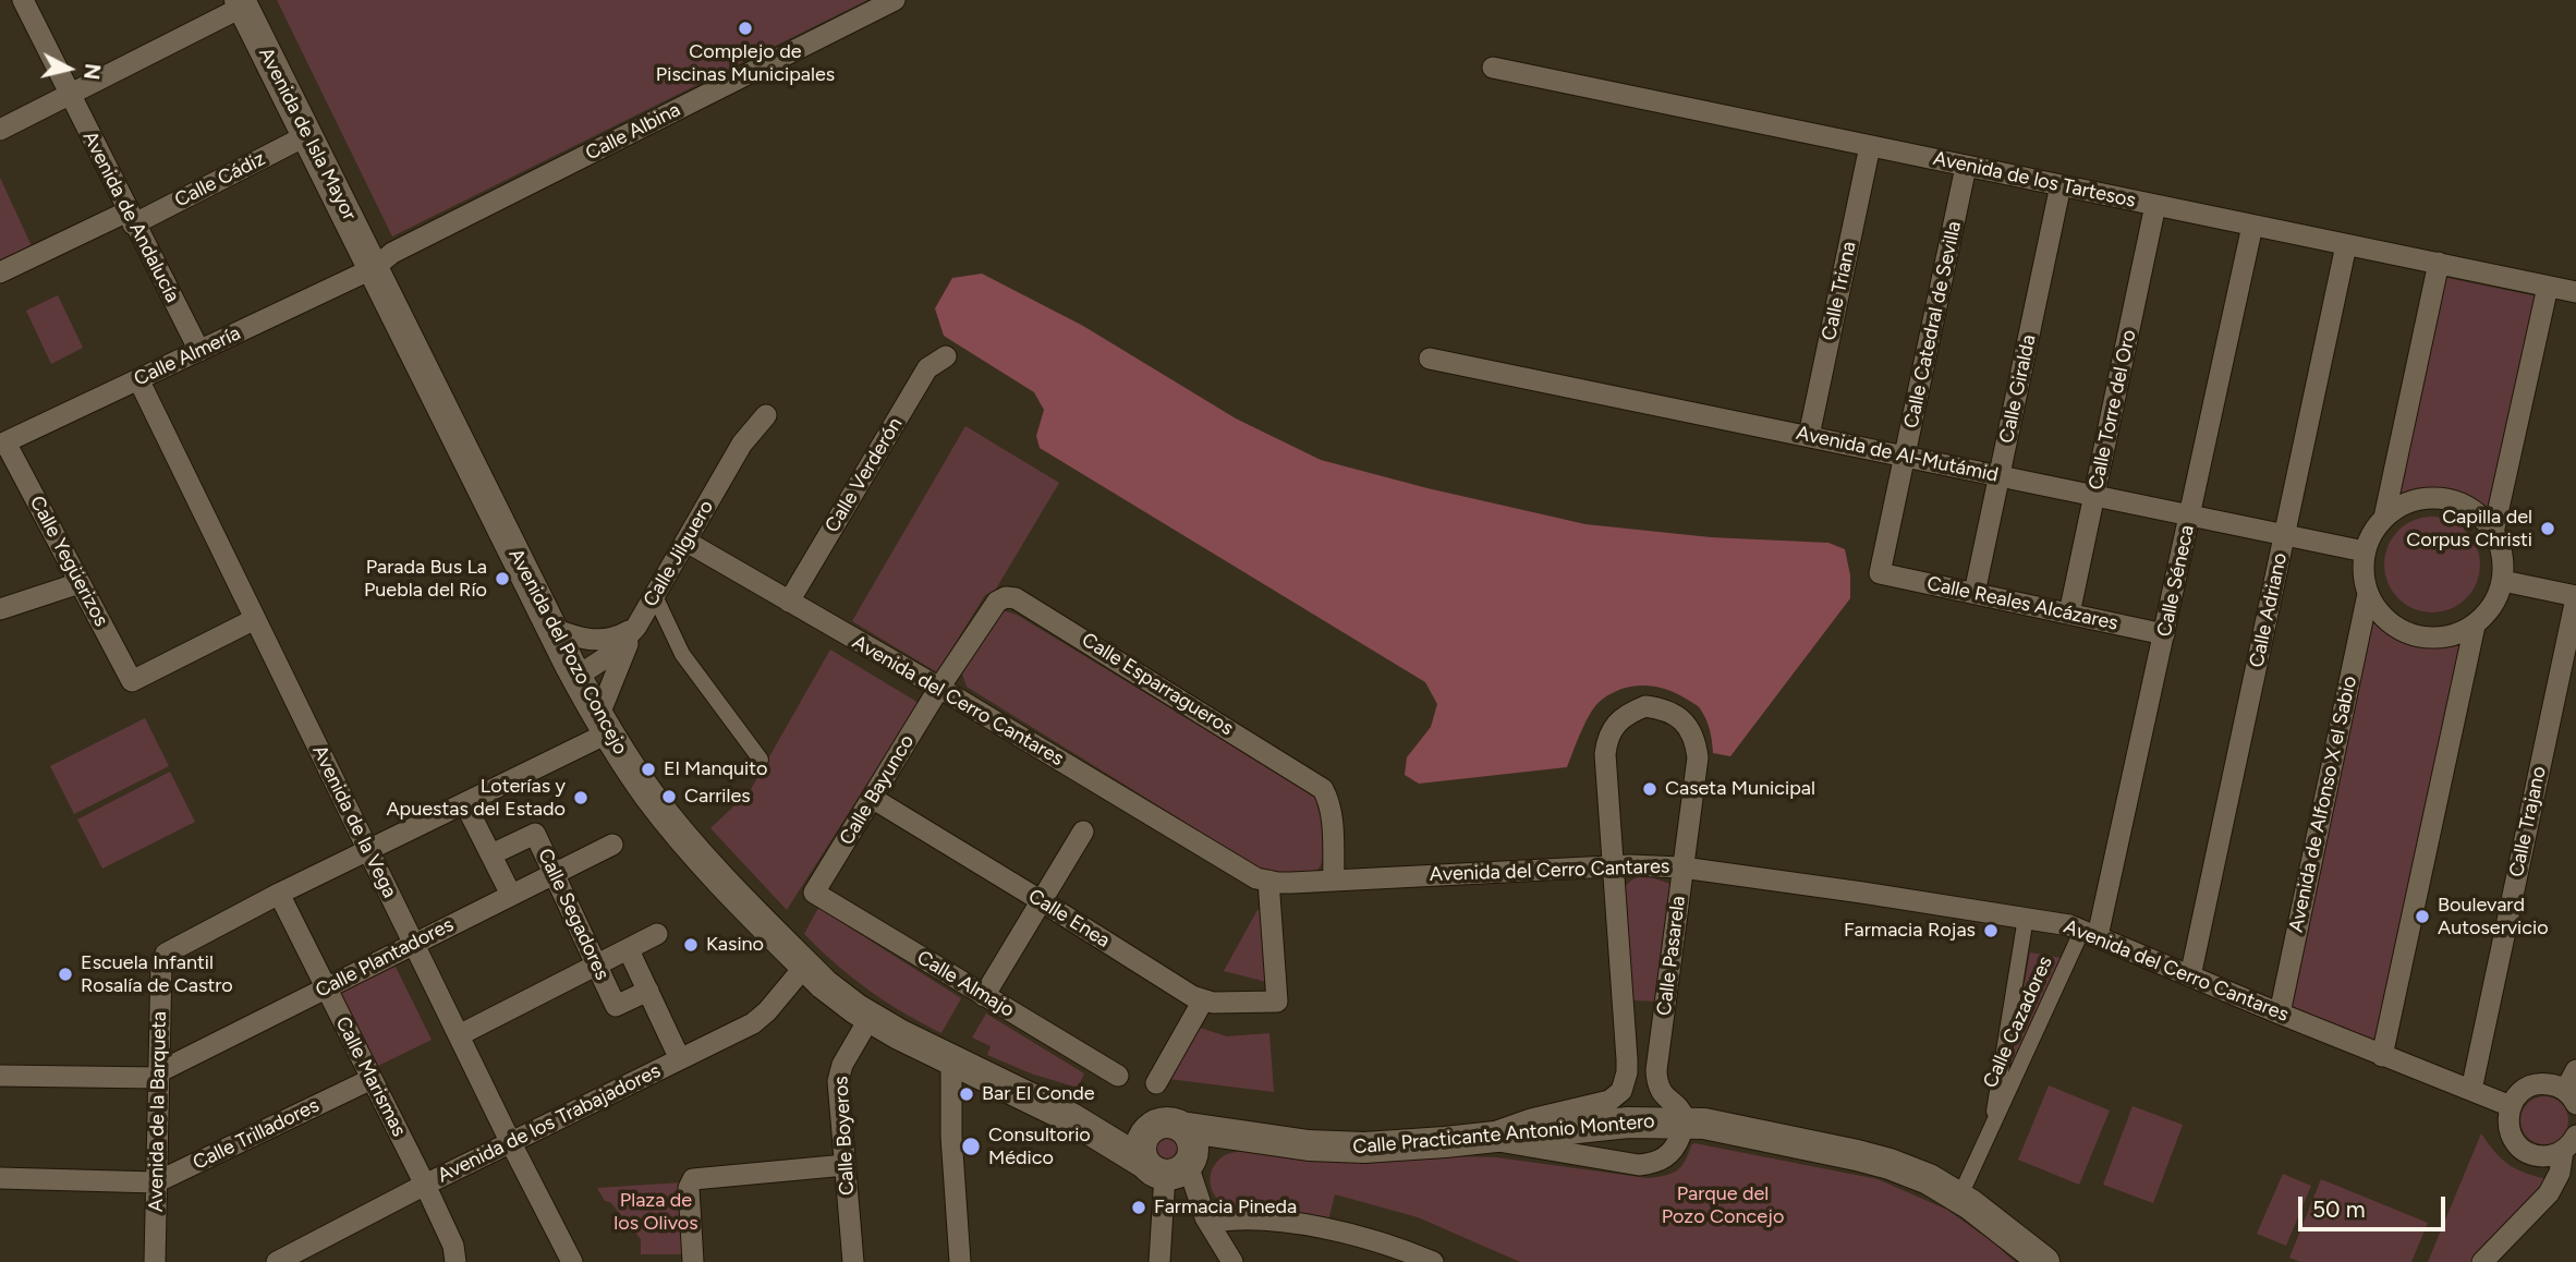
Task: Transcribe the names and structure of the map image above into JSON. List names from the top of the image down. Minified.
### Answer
{"streets":{"main road":["Avenida de Isla Mayor","Avenida del Pozo Concejo","Calle Practicante Antonio Montero"],"street":["Calle Albina","Calle Cádiz","Avenida de los Tartesos","Avenida de Andalucía","Calle Triana","Calle Catedral de Sevilla","Calle Almería","Calle Giralda","Calle Torre del Oro","Avenida de Al-Mutámid","Calle Verderón","Calle Jilguero","Calle Yegüerizos","Calle Séneca","Calle Reales Alcázares","Calle Adriano","Calle Esparragueros","Avenida del Cerro Cantares","Calle Bayunco","Avenida de Alfonso X el Sabio","Avenida de la Vega","Calle Trajano","Calle Segadores","Calle Enea","Calle Pasarela","Calle Plantadores","Calle Almajo","Calle Cazadores","Calle Marismas","Avenida de la Barqueta","Avenida de los Trabajadores","Calle Trilladores","Calle Boyeros"]},"crossings":[["Calle Albina","Avenida de Isla Mayor"],["Calle Albina","Calle Almería"],["Calle Albina","Avenida del Pozo Concejo"],["Avenida de Isla Mayor","Calle Cádiz"],["Avenida de Isla Mayor","Calle Almería"],["Avenida de Isla Mayor","Avenida del Pozo Concejo"],["Calle Cádiz","Avenida de Andalucía"],["Avenida de los Tartesos","Calle Triana"],["Avenida de los Tartesos","Calle Catedral de Sevilla"],["Avenida de los Tartesos","Calle Giralda"],["Avenida de los Tartesos","Calle Torre del Oro"],["Avenida de los Tartesos","Calle Séneca"],["Avenida de los Tartesos","Calle Adriano"],["Avenida de Andalucía","Calle Almería"],["Calle Triana","Avenida de Al-Mutámid"],["Calle Catedral de Sevilla","Avenida de Al-Mutámid"],["Calle Catedral de Sevilla","Calle Reales Alcázares"],["Calle Almería","Calle Yegüerizos"],["Calle Almería","Avenida del Pozo Concejo"],["Calle Almería","Avenida de la Vega"],["Calle Giralda","Avenida de Al-Mutámid"],["Calle Giralda","Calle Reales Alcázares"],["Calle Torre del Oro","Avenida de Al-Mutámid"],["Calle Torre del Oro","Calle Reales Alcázares"],["Avenida de Al-Mutámid","Calle Séneca"],["Avenida de Al-Mutámid","Calle Adriano"],["Avenida de Al-Mutámid","Avenida de Alfonso X el Sabio"],["Calle Verderón","Avenida del Cerro Cantares"],["Calle Jilguero","Avenida del Pozo Concejo"],["Calle Jilguero","Avenida del Cerro Cantares"],["Calle Yegüerizos","Avenida de la Vega"],["Calle Séneca","Calle Reales Alcázares"],["Calle Séneca","Avenida del Cerro Cantares"],["Calle Séneca","Calle Cazadores"],["Calle Adriano","Avenida del Cerro Cantares"],["Avenida del Pozo Concejo","Avenida de la Barqueta"],["Avenida del Pozo Concejo","Avenida de los Trabajadores"],["Avenida del Pozo Concejo","Calle Practicante Antonio Montero"],["Avenida del Pozo Concejo","Calle Boyeros"],["Calle Esparragueros","Avenida del Cerro Cantares"],["Calle Esparragueros","Calle Bayunco"],["Avenida del Cerro Cantares","Calle Bayunco"],["Avenida del Cerro Cantares","Avenida de Alfonso X el Sabio"],["Avenida del Cerro Cantares","Calle Trajano"],["Avenida del Cerro Cantares","Calle Pasarela"],["Avenida del Cerro Cantares","Calle Cazadores"],["Calle Bayunco","Calle Enea"],["Calle Bayunco","Calle Almajo"],["Avenida de la Vega","Calle Plantadores"],["Avenida de la Vega","Avenida de la Barqueta"],["Avenida de la Vega","Avenida de los Trabajadores"],["Calle Segadores","Calle Plantadores"],["Calle Segadores","Avenida de los Trabajadores"],["Calle Pasarela","Calle Practicante Antonio Montero"],["Calle Plantadores","Calle Marismas"],["Calle Plantadores","Avenida de la Barqueta"],["Calle Cazadores","Calle Practicante Antonio Montero"],["Calle Marismas","Avenida de la Barqueta"],["Calle Marismas","Avenida de los Trabajadores"],["Calle Marismas","Calle Trilladores"],["Avenida de la Barqueta","Calle Trilladores"]],"parks":["Parque del Pozo Concejo","Plaza de los Olivos"],"places":["Complejo de Piscinas Municipales","Capilla del Corpus Christi","Parada Bus La Puebla del Río","El Manquito","Caseta Municipal","Carriles","Loterías y Apuestas del Estado","Boulevard Autoservicio","Farmacia Rojas","Kasino","Escuela Infantil Rosalía de Castro","Bar El Conde","Consultorio Médico","Farmacia Pineda"],"scale_bar":"50 m","north":"right"}
